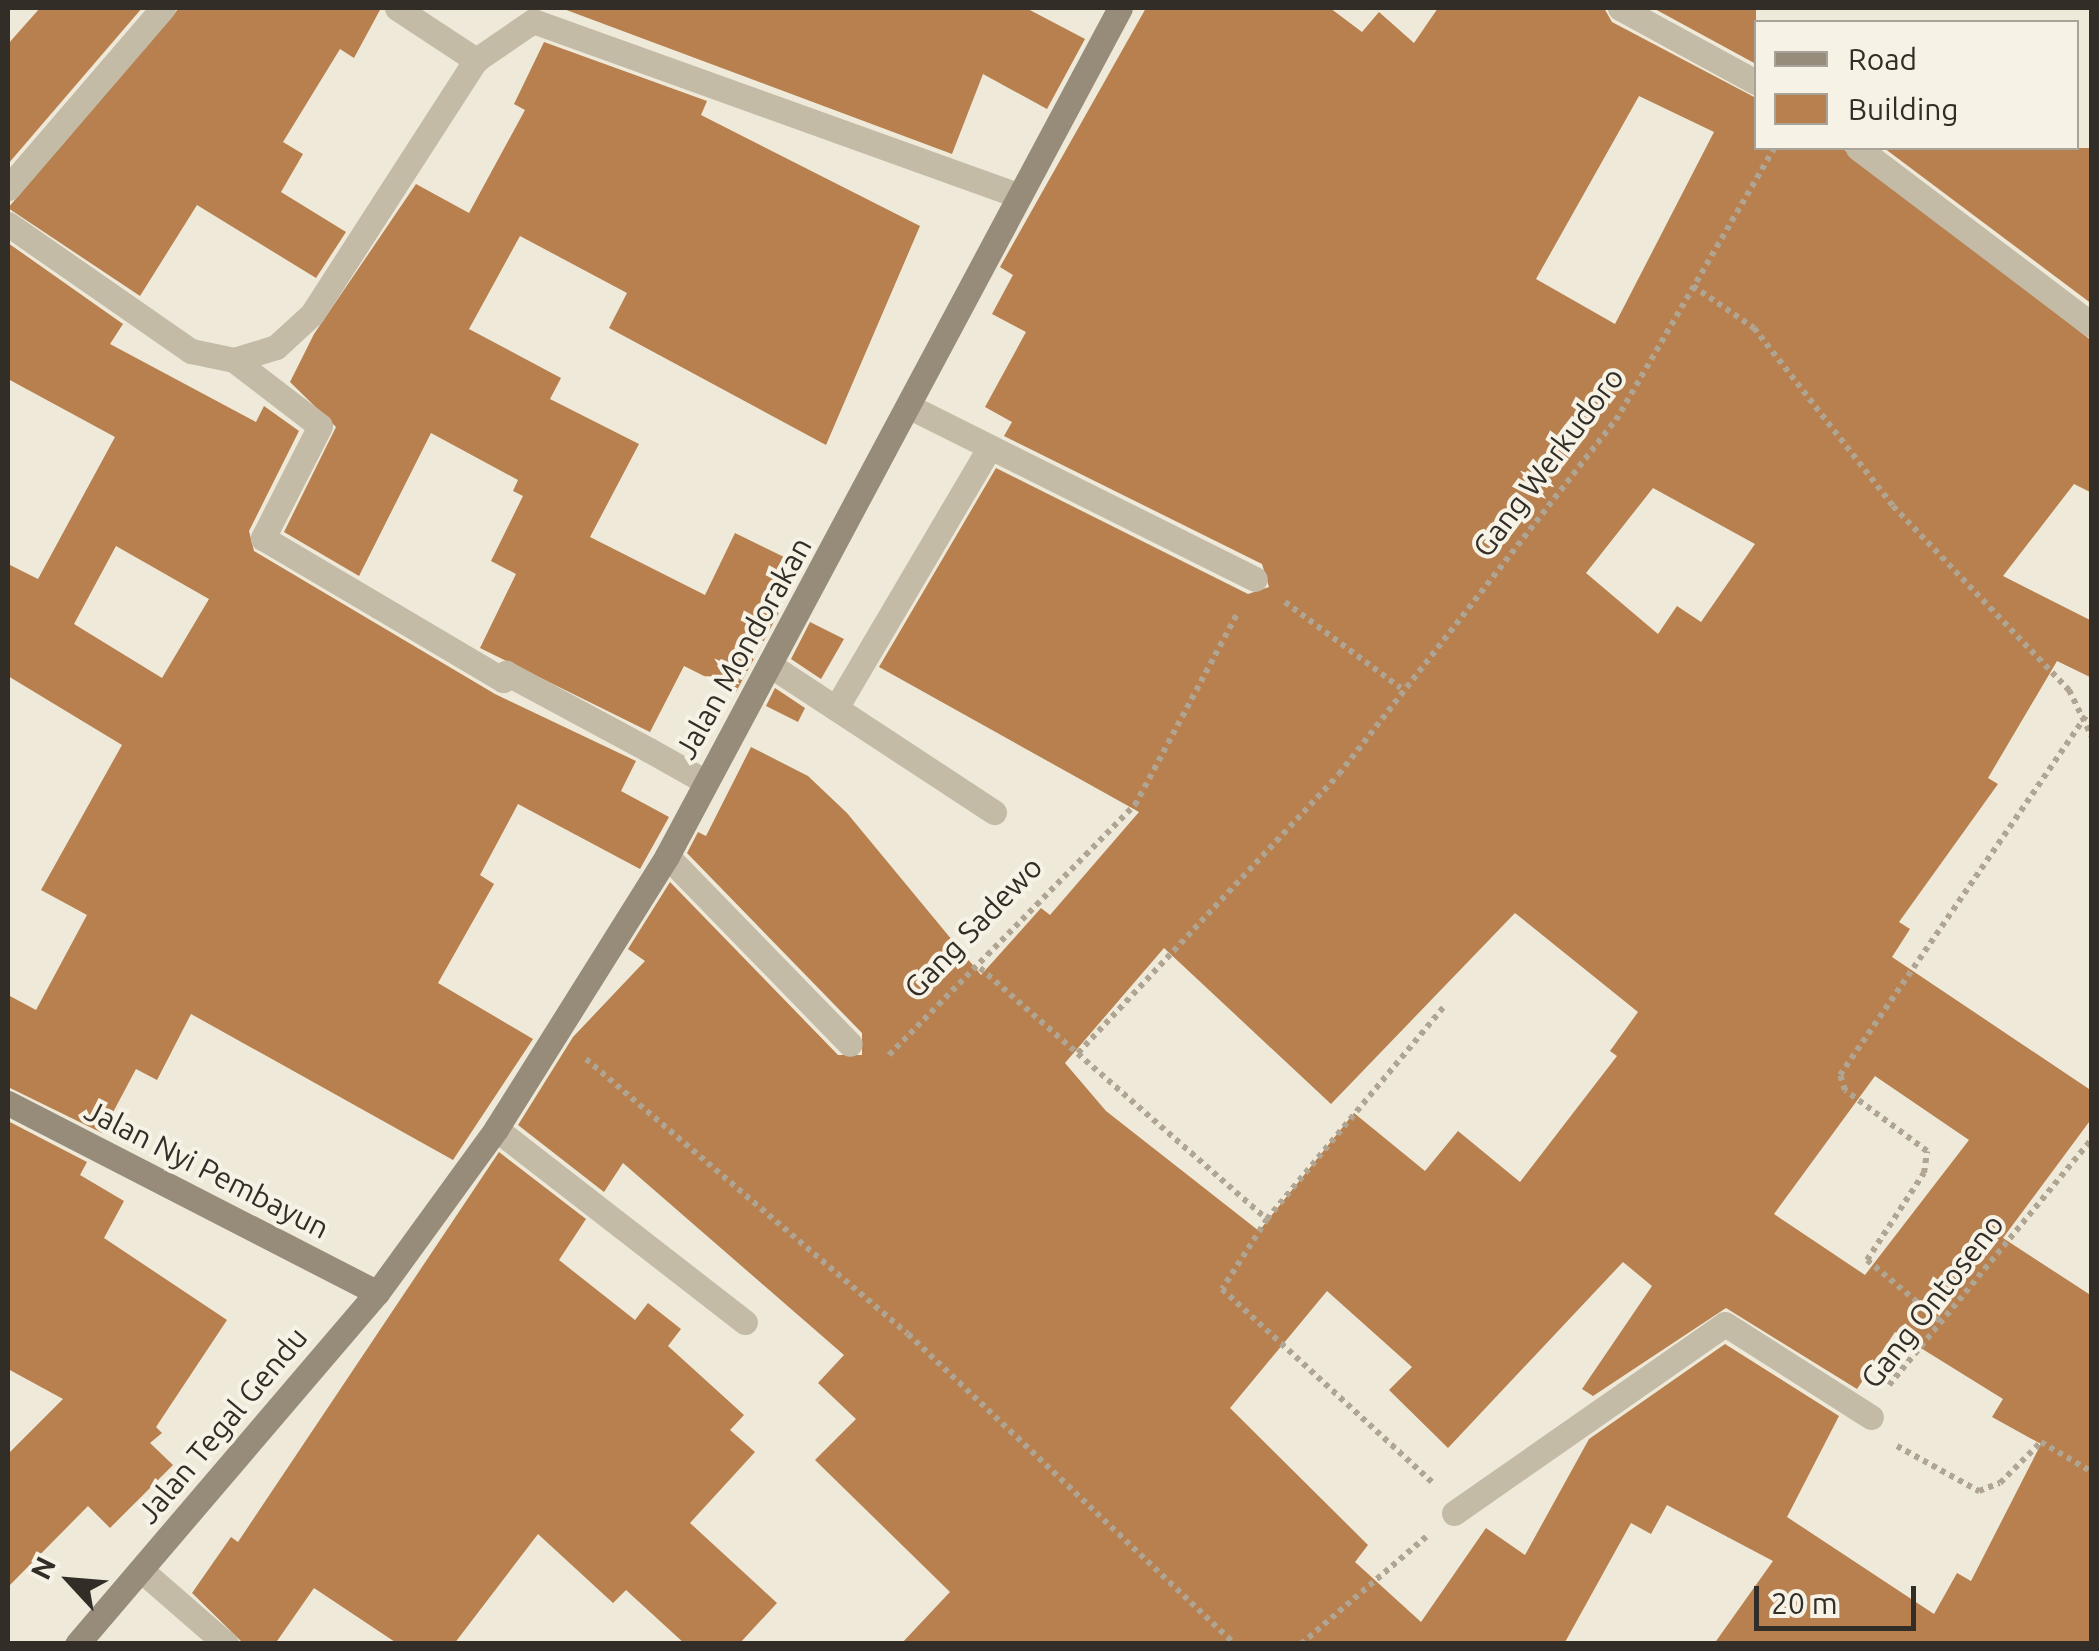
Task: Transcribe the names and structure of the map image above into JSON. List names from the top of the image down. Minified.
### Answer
{"streets":{"street":["Jalan Mondorakan","Jalan Nyi Pembayun","Jalan Tegal Gendu"],"path":["Gang Werkudoro","Gang Sadewo","Gang Ontoseno"]},"crossings":[["Jalan Mondorakan","Jalan Nyi Pembayun"],["Jalan Mondorakan","Jalan Tegal Gendu"],["Jalan Nyi Pembayun","Jalan Tegal Gendu"]],"legend":["Road","Building"],"scale_bar":"20 m","north":"top left"}
